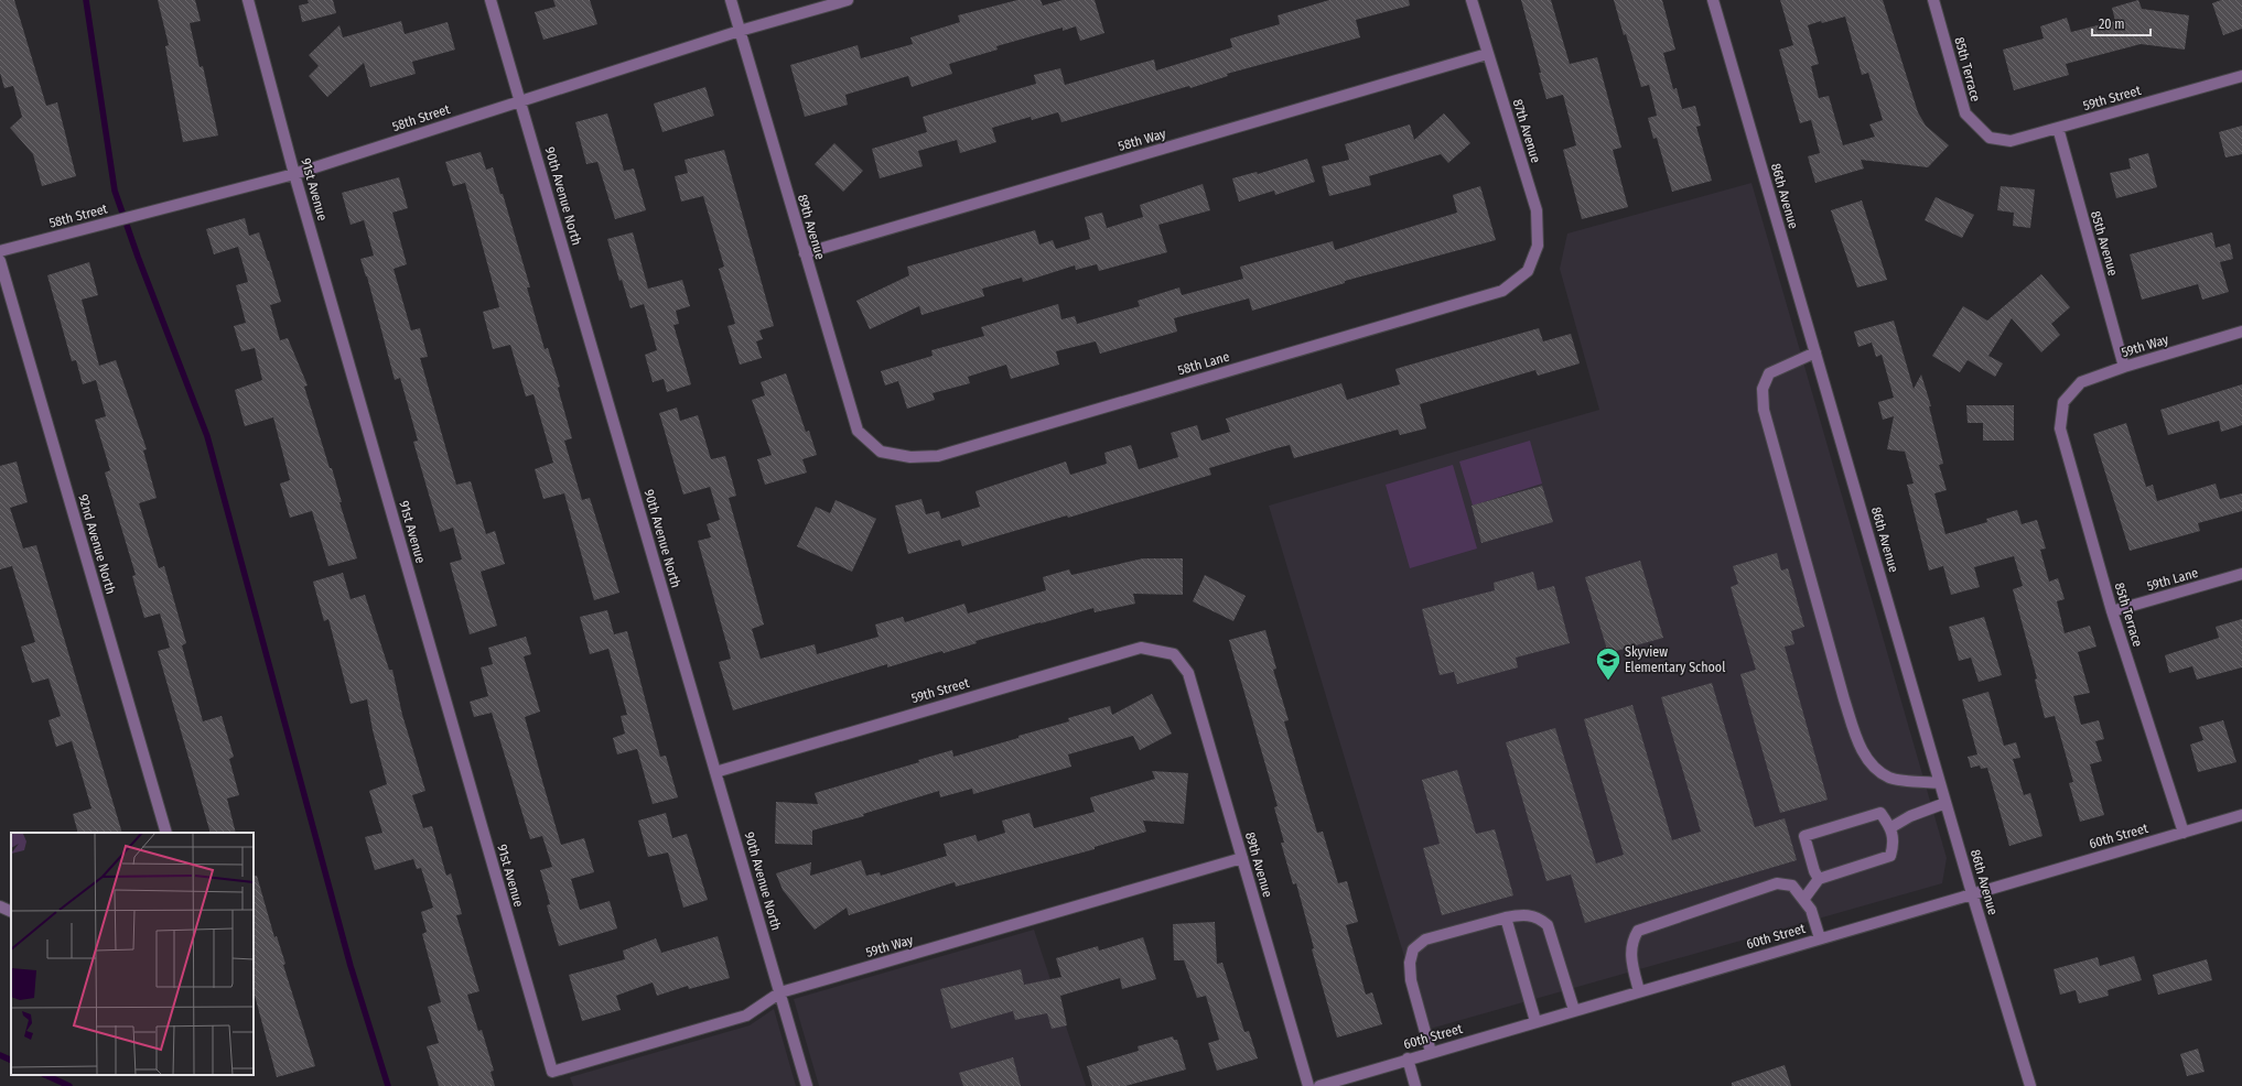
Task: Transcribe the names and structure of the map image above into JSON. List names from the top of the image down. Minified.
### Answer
{"streets":{"street":["85th Terrace","59th Street","58th Street","87th Avenue","58th Way","91st Avenue","90th Avenue North","86th Avenue","89th Avenue","85th Avenue","59th Way","58th Lane","92nd Avenue North","59th Lane","60th Street"]},"crossings":[["85th Terrace","59th Street"],["85th Terrace","59th Way"],["85th Terrace","59th Lane"],["85th Terrace","60th Street"],["59th Street","90th Avenue North"],["59th Street","89th Avenue"],["59th Street","85th Avenue"],["58th Street","91st Avenue"],["58th Street","90th Avenue North"],["58th Street","89th Avenue"],["87th Avenue","58th Way"],["87th Avenue","58th Lane"],["58th Way","89th Avenue"],["91st Avenue","59th Way"],["90th Avenue North","59th Way"],["86th Avenue","60th Street"],["89th Avenue","59th Way"],["89th Avenue","58th Lane"],["85th Avenue","59th Way"]],"places":{"school or university":["Skyview Elementary School"]},"scale_bar":"20 m"}
